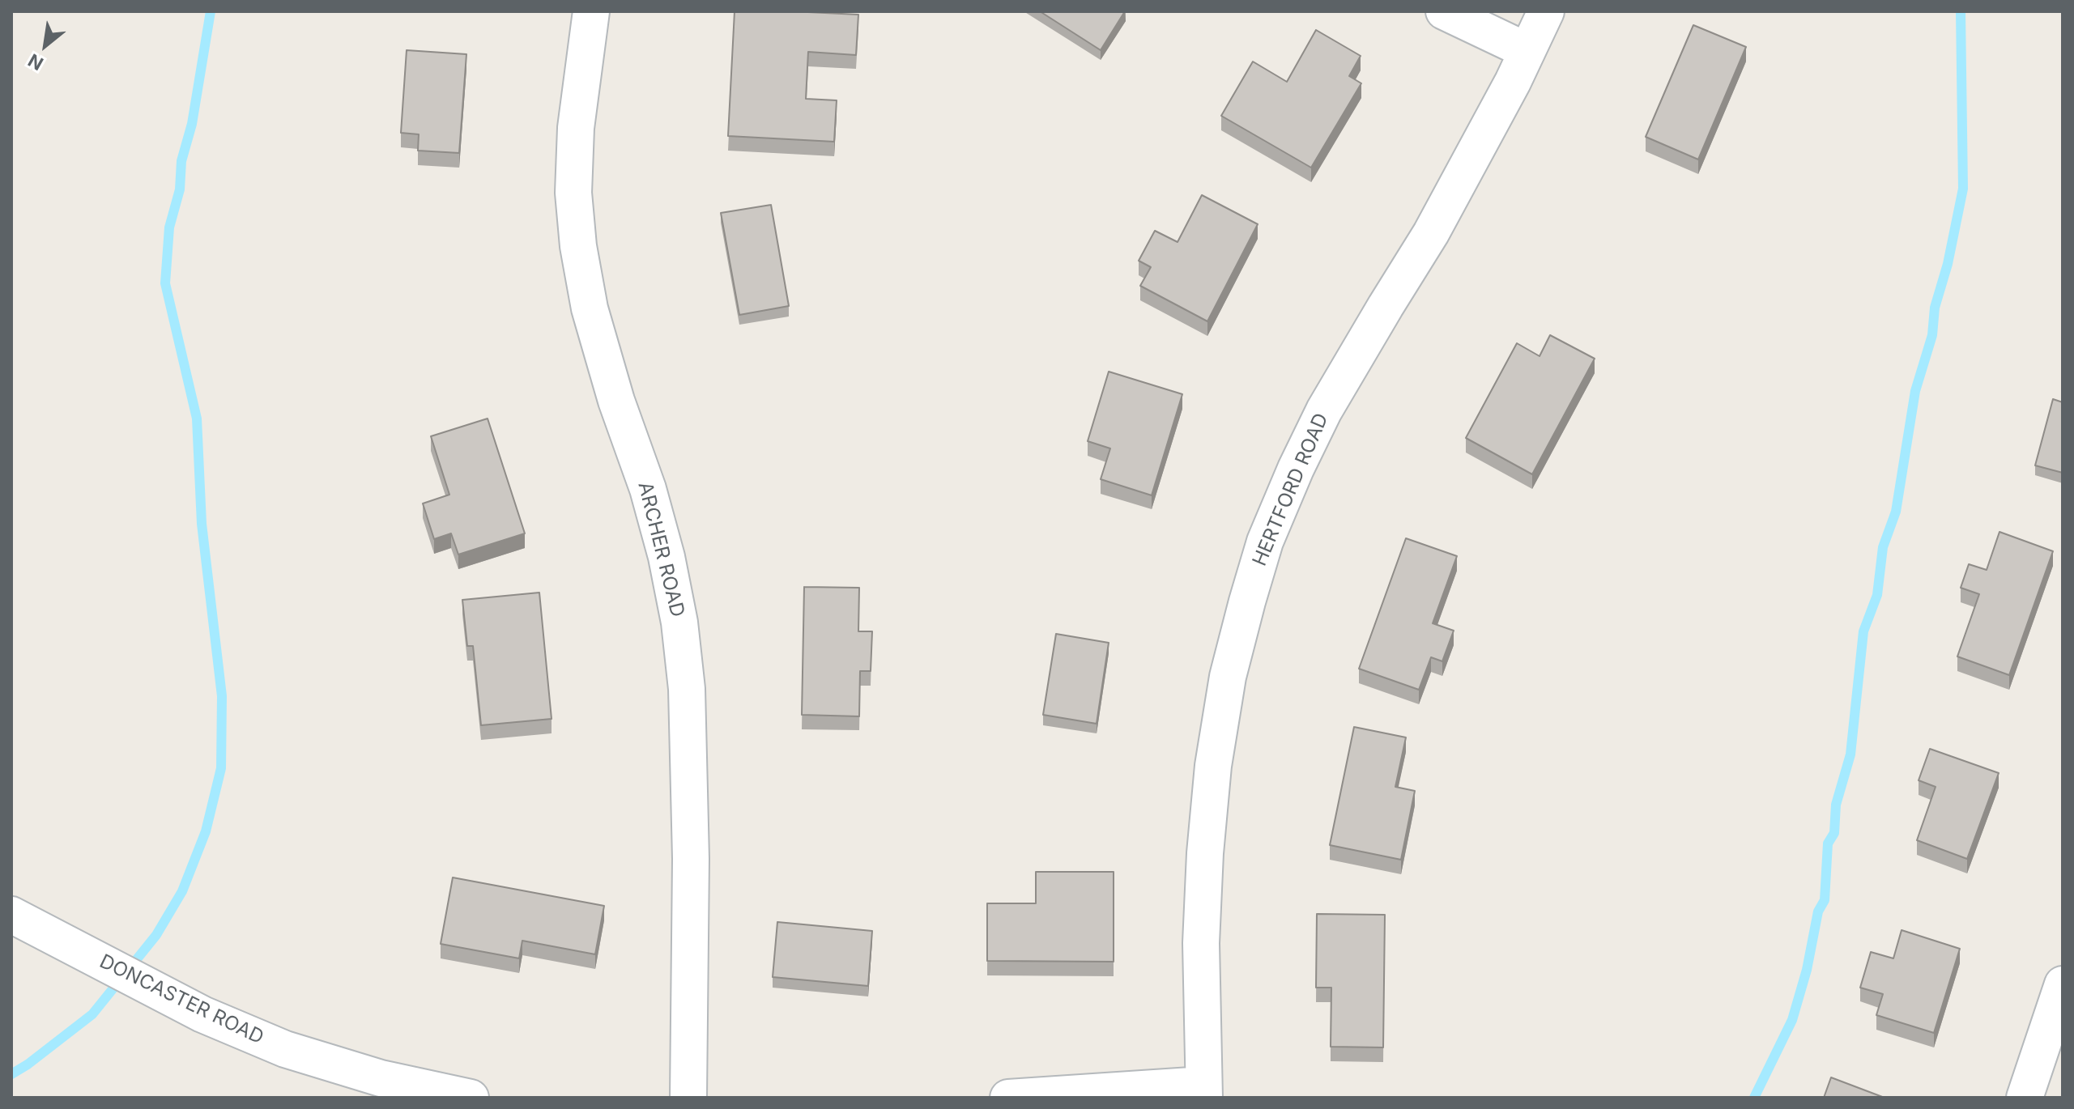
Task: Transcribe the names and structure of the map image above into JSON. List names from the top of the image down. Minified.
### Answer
{"streets":{"street":["HERTFORD ROAD","ARCHER ROAD","DONCASTER ROAD"]},"north":"bottom left"}
